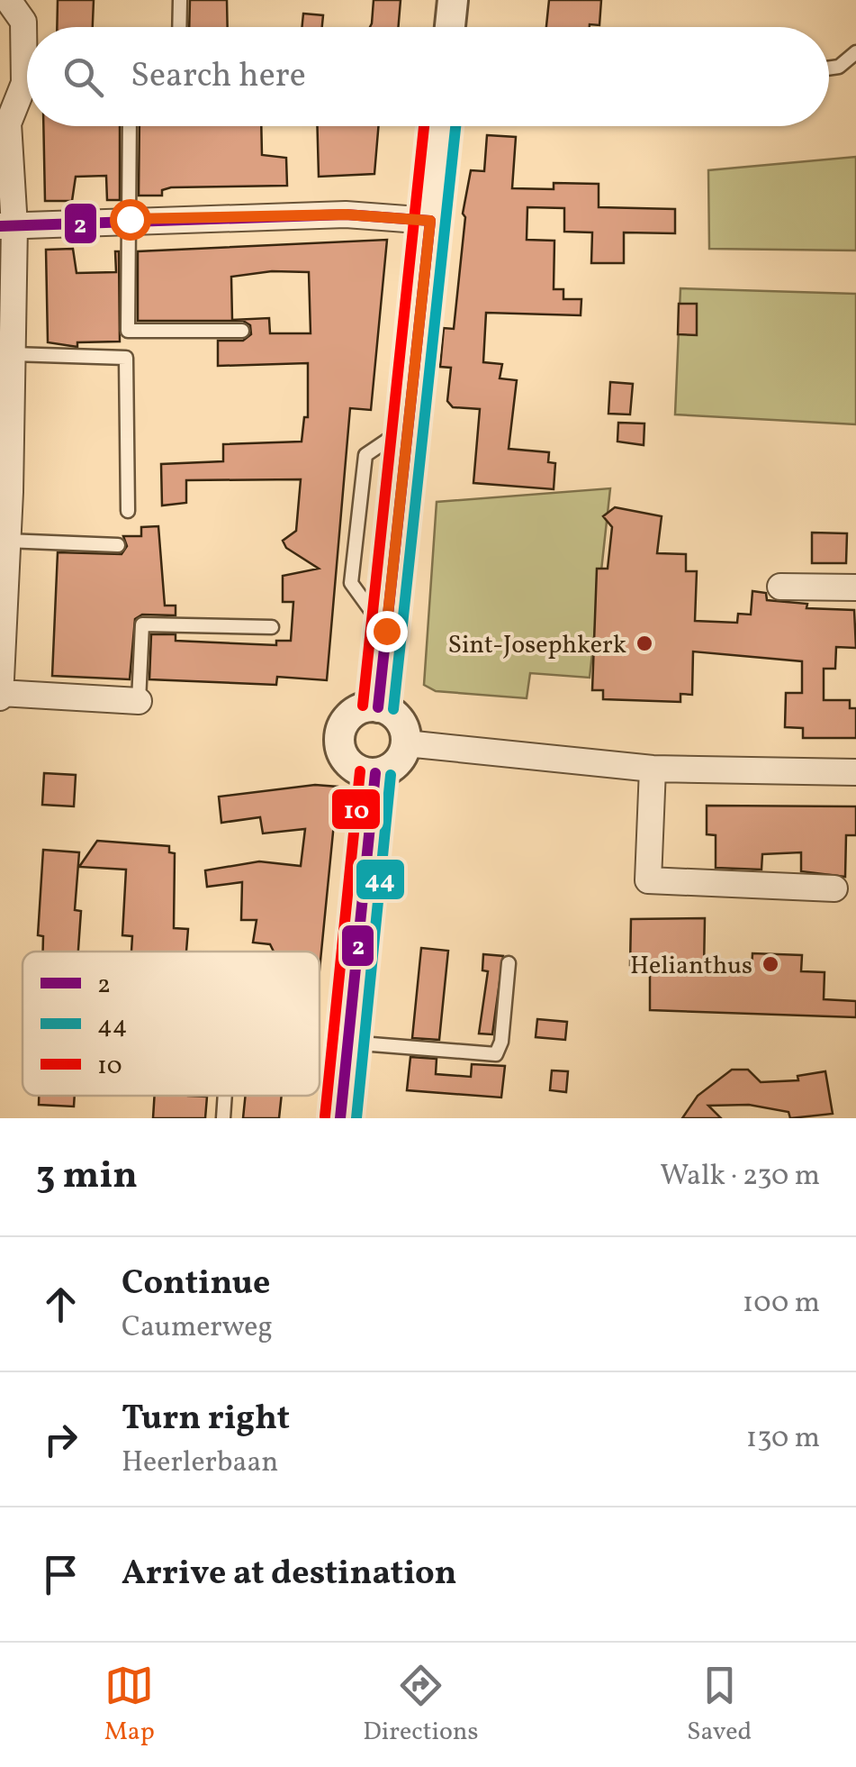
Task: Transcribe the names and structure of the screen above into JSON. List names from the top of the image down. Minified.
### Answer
{"places":["Sint-Josephkerk","Helianthus"],"lines":["transit line 44","transit line 10","transit line 2"],"legend":["2","44","10"],"page":{"search":"Search here","heading":["3 min","Walk · 230 m"],"list":[["Continue","Caumerweg","100 m"],["Turn right","Heerlerbaan","130 m"],"Arrive at destination"],"nav":["Map","Directions","Saved"]}}
